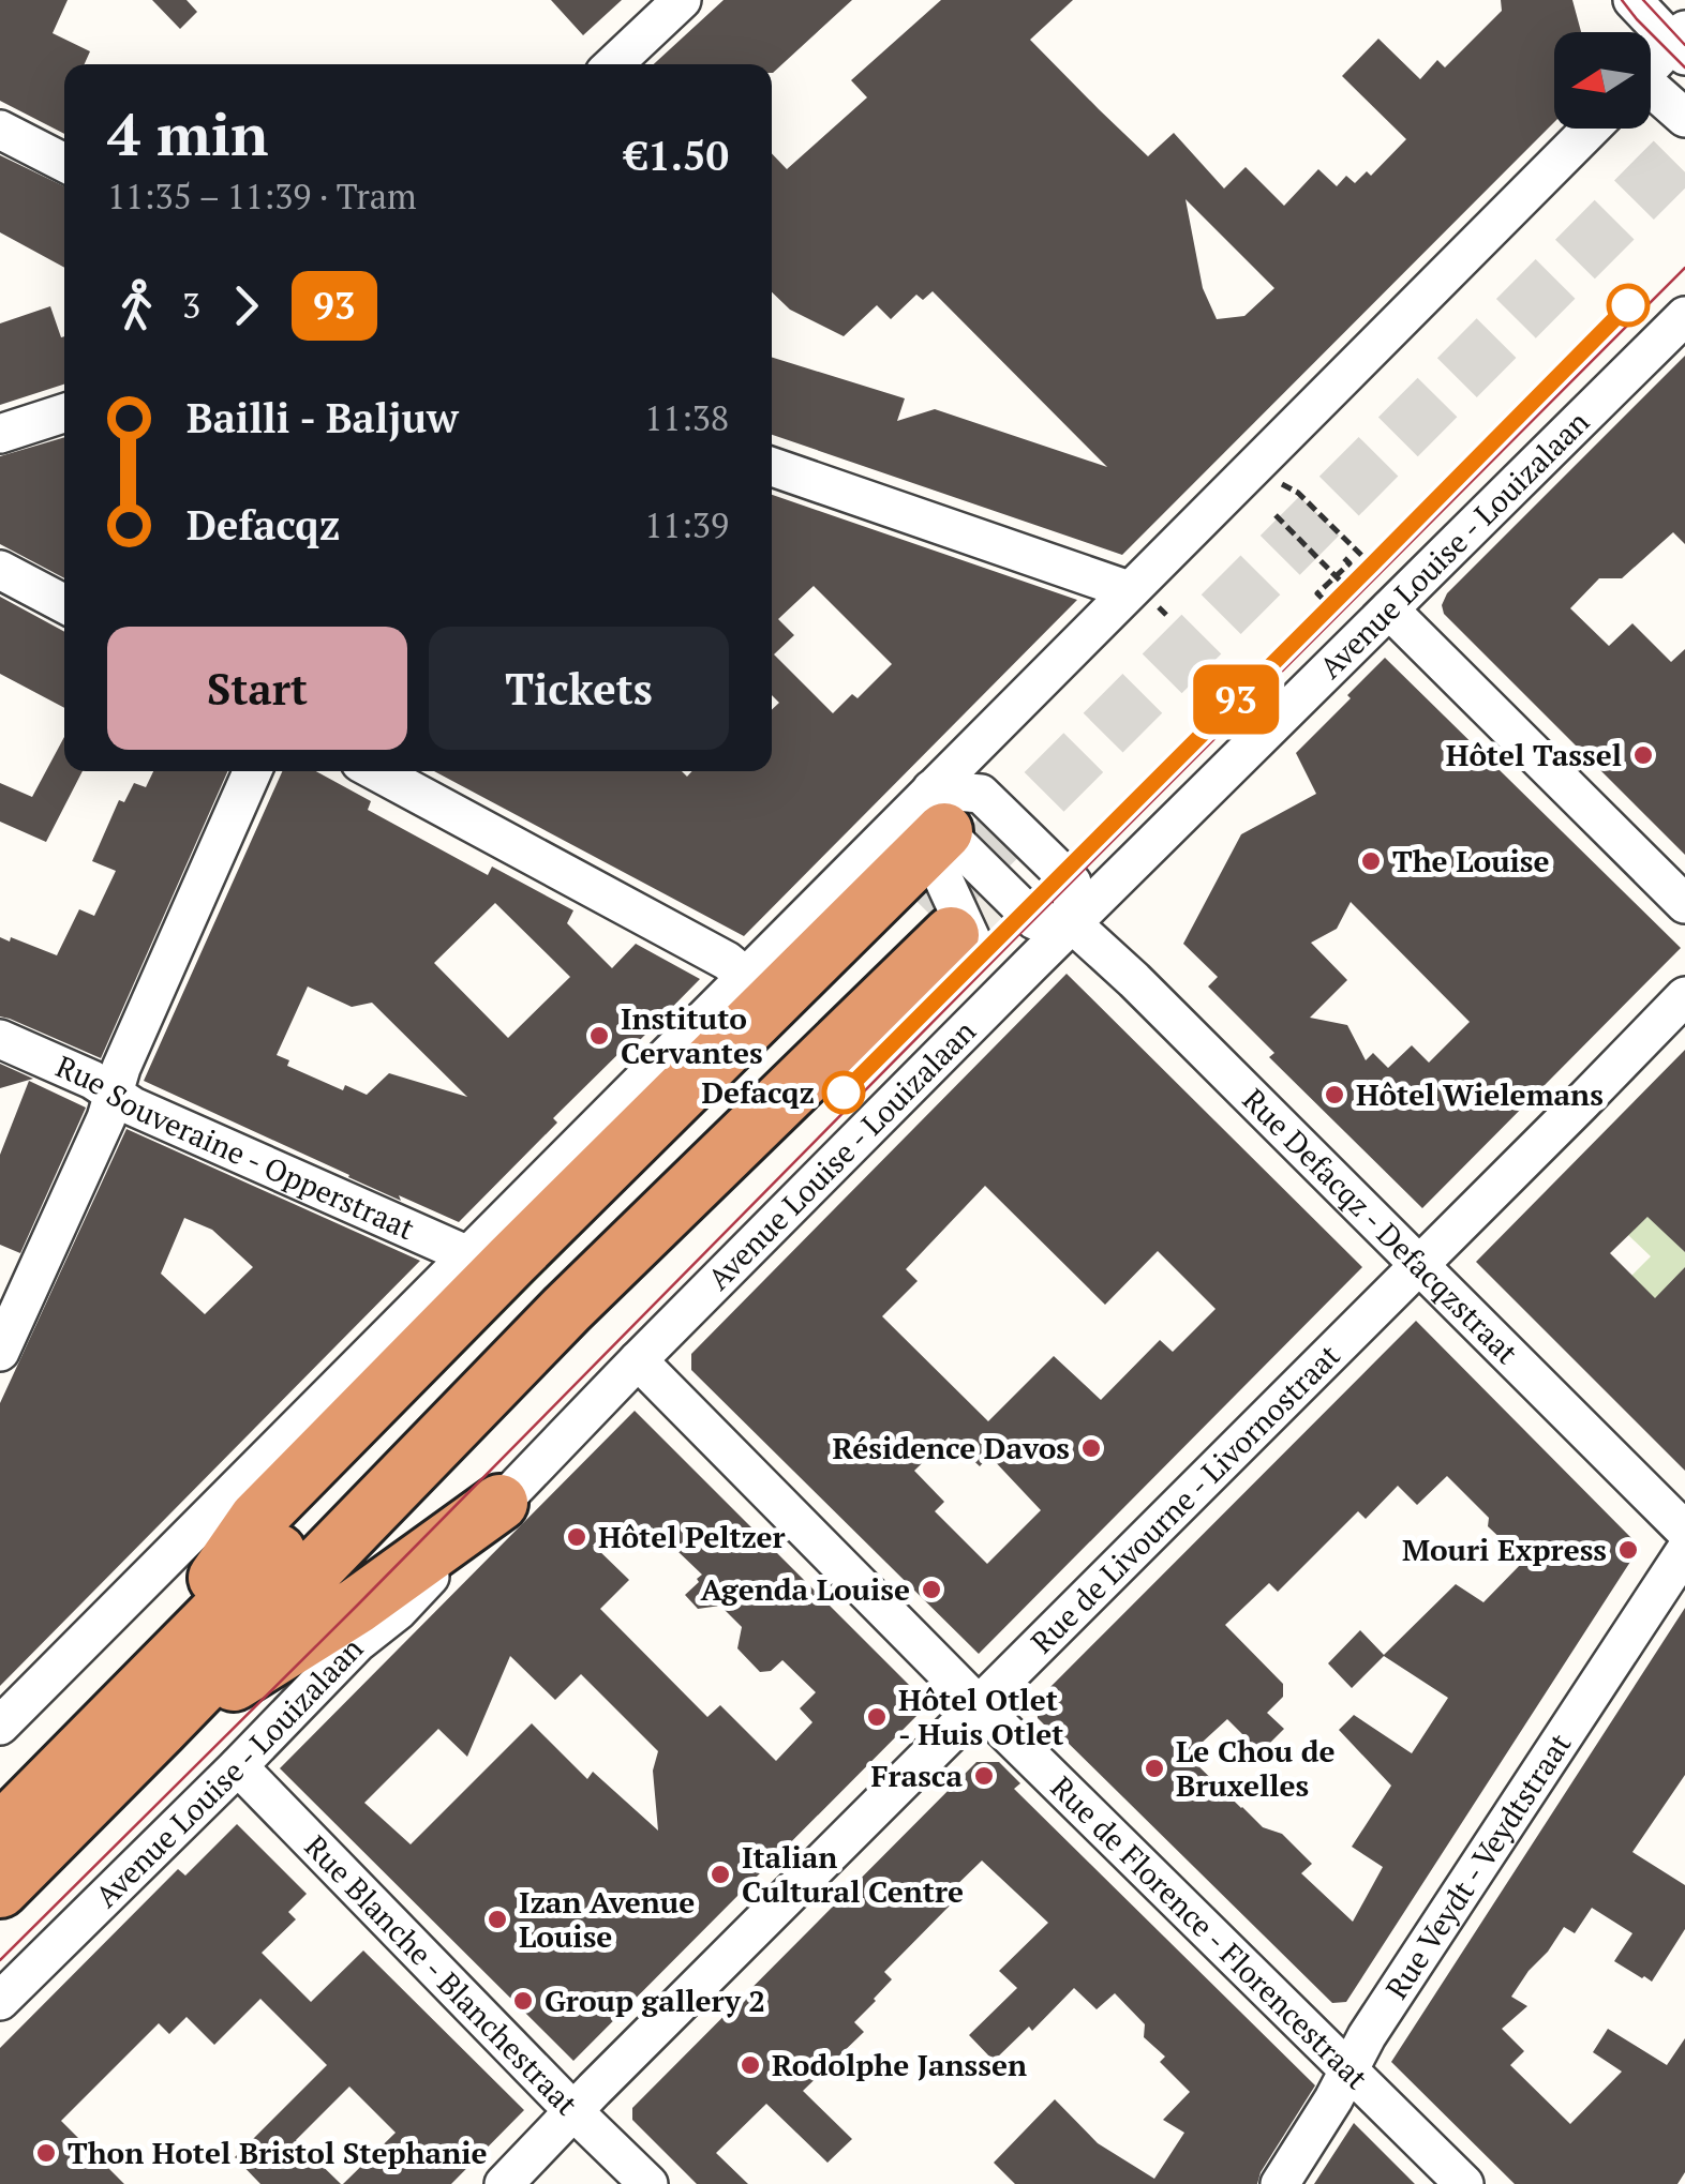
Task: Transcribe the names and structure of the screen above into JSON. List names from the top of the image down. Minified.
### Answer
{"streets":{"street":["Avenue Louise - Louizalaan","Rue Souveraine - Opperstraat","Rue Defacqz - Defacqzstraat","Rue de Livourne - Livornostraat","Rue Veydt - Veydtstraat","Rue de Florence - Florencestraat","Rue Blanche - Blanchestraat"]},"crossings":[["Avenue Louise - Louizalaan","Rue Defacqz - Defacqzstraat"],["Avenue Louise - Louizalaan","Rue de Florence - Florencestraat"],["Avenue Louise - Louizalaan","Rue Blanche - Blanchestraat"],["Rue Defacqz - Defacqzstraat","Rue de Livourne - Livornostraat"],["Rue de Livourne - Livornostraat","Rue de Florence - Florencestraat"],["Rue de Livourne - Livornostraat","Rue Blanche - Blanchestraat"],["Rue Veydt - Veydtstraat","Rue de Florence - Florencestraat"]],"places":["Hôtel Tassel","The Louise","Instituto Cervantes","Defacqz","Hôtel Wielemans","Résidence Davos","Hôtel Peltzer","Mouri Express","Agenda Louise","Hôtel Otlet - Huis Otlet","Le Chou de Bruxelles","Frasca","Italian Cultural Centre","Izan Avenue Louise","Group gallery 2","Rodolphe Janssen","Thon Hotel Bristol Stephanie"],"lines":["tram line 93"],"north":"left","page":{"on_map":"93","heading":["4 min","11:35 – 11:39 · Tram","€1.50"],"legs":["3","93"],"list":[{"name":"Bailli - Baljuw","value":"11:38"},{"name":"Defacqz","value":"11:39"}],"buttons":["Start","Tickets"]}}
